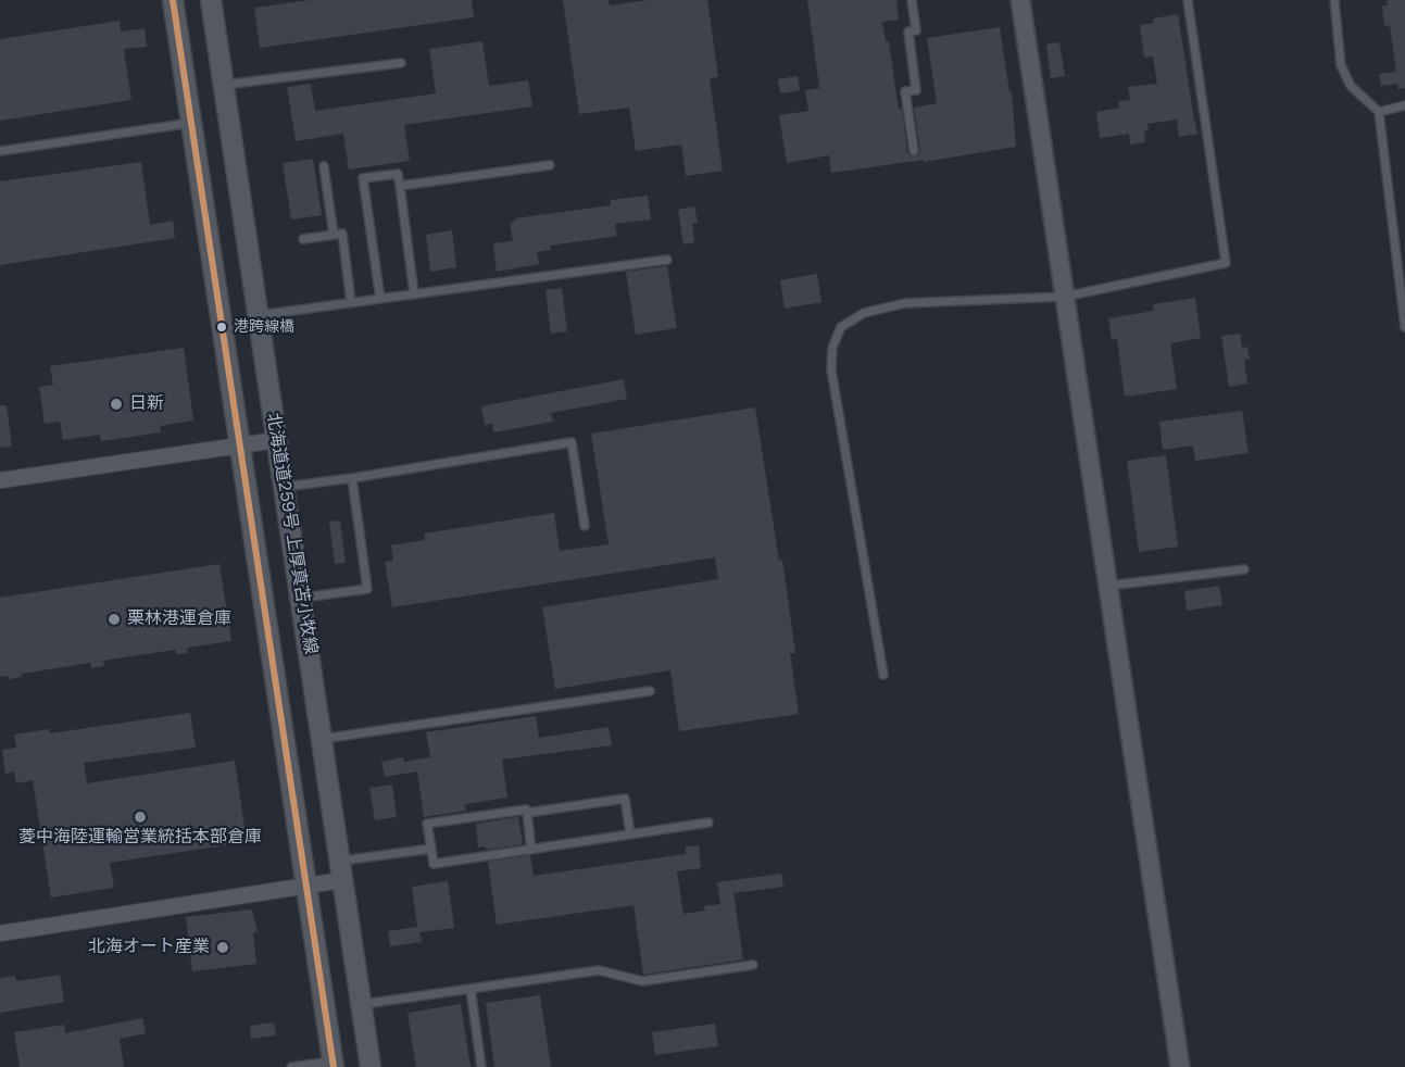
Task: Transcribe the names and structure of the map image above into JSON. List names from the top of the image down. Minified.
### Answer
{"streets":{"main road":["北海道道259号 上厚真苫小牧線"]},"places":["港跨線橋","日新","栗林港運倉庫","菱中海陸運輸営業統括本部倉庫","北海オート産業"]}
